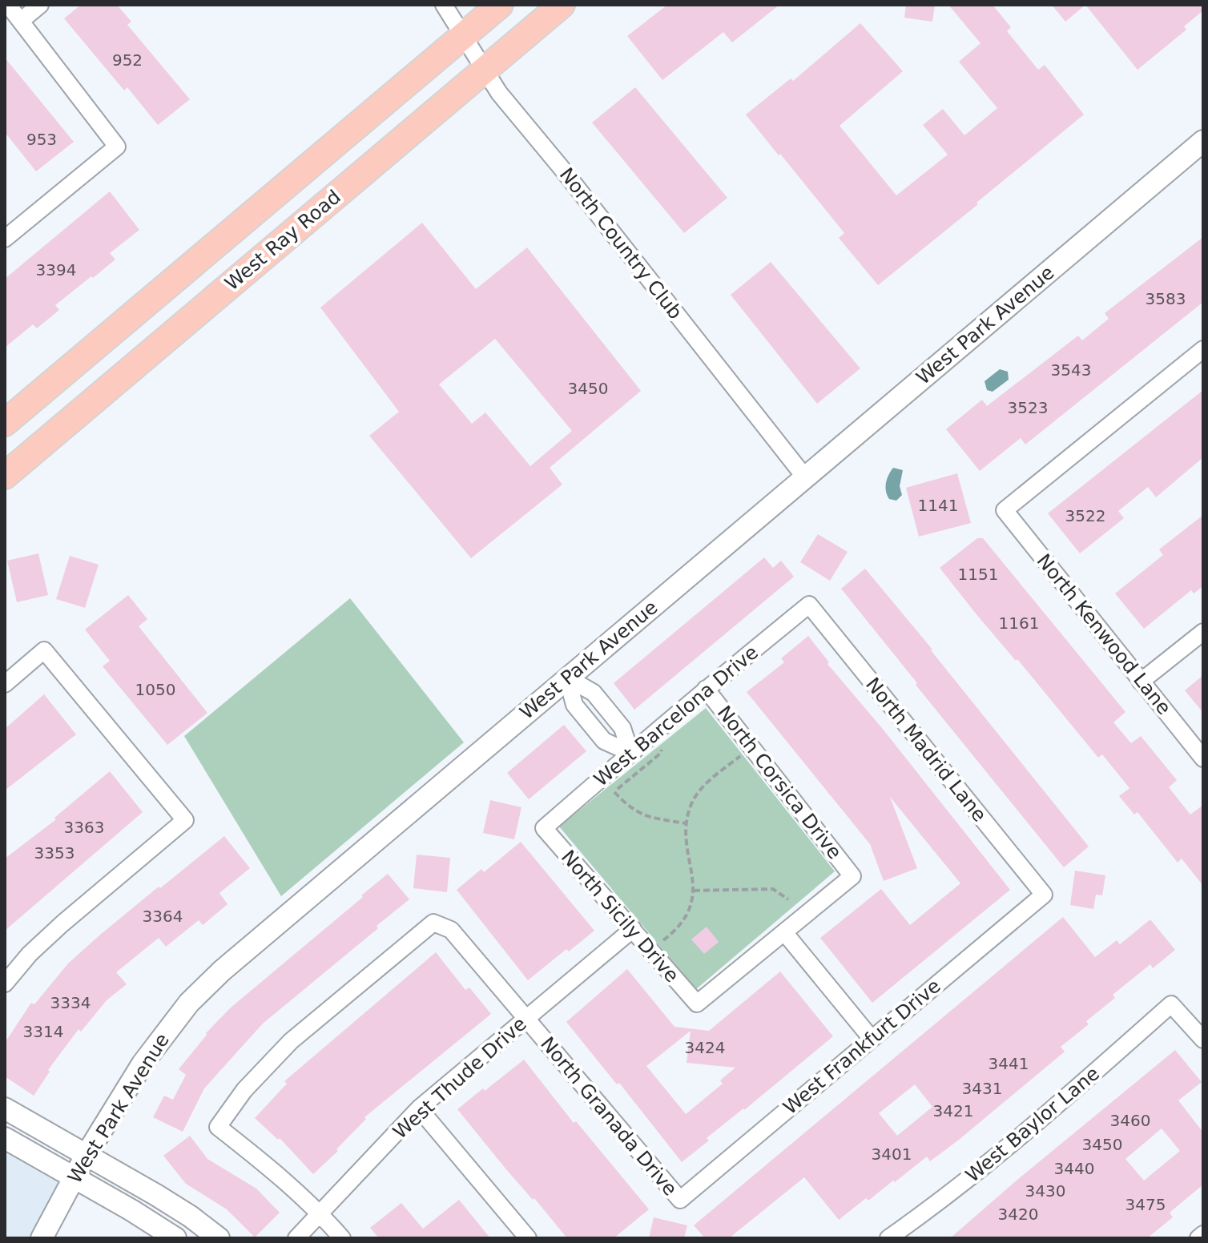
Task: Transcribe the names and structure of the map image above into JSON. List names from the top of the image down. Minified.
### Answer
{"streets":{"main road":["West Ray Road"],"street":["North Country Club","West Park Avenue","North Kenwood Lane","West Barcelona Drive","North Madrid Lane","North Corsica Drive","North Sicily Drive","West Frankfurt Drive","West Thude Drive","North Granada Drive","West Baylor Lane"]},"crossings":[["West Ray Road","North Country Club"],["North Country Club","West Park Avenue"],["West Barcelona Drive","North Madrid Lane"],["West Barcelona Drive","North Corsica Drive"],["West Barcelona Drive","North Sicily Drive"],["North Madrid Lane","West Frankfurt Drive"],["North Corsica Drive","North Sicily Drive"],["North Sicily Drive","West Thude Drive"],["West Frankfurt Drive","North Granada Drive"],["West Thude Drive","North Granada Drive"]],"house_numbers":["952","953","3394","3583","3543","3450","3523","1141","3522","1151","1161","1050","3363","3353","3364","3334","3314","3424","3441","3431","3421","3460","3450","3401","3440","3430","3475","3420"]}
